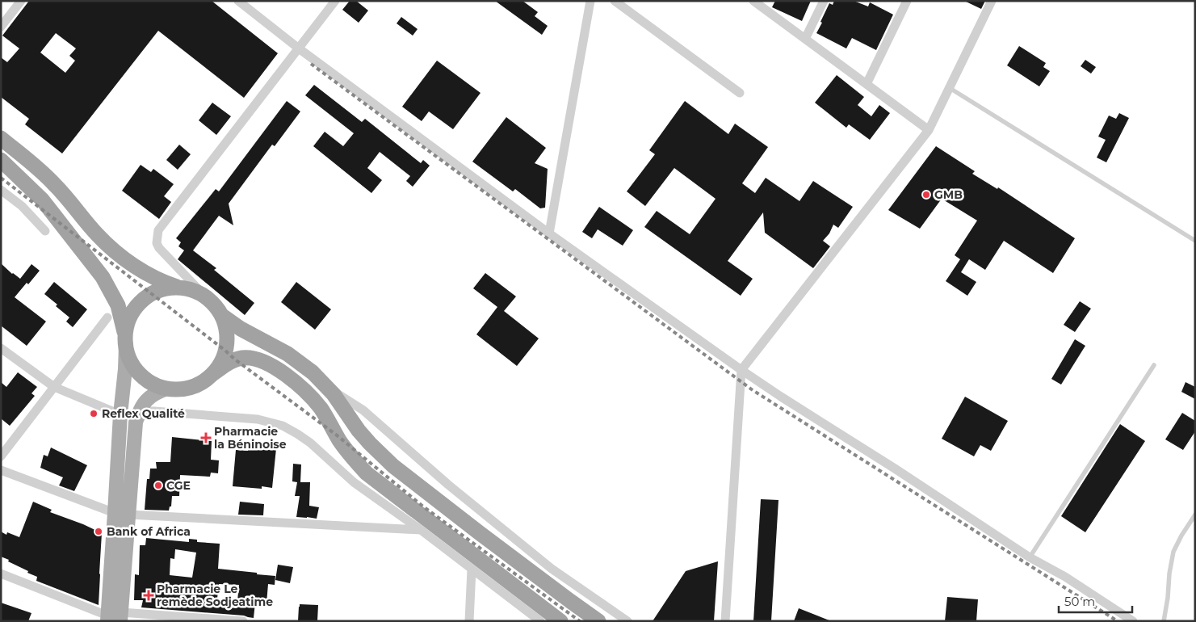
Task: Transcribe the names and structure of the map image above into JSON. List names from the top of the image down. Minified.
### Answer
{"places":{"other":["GMB","Reflex Qualité","CGE","Bank of Africa"],"health":["Pharmacie la Béninoise","Pharmacie Le remède Sodjeatime"]},"scale_bar":"50 m"}
